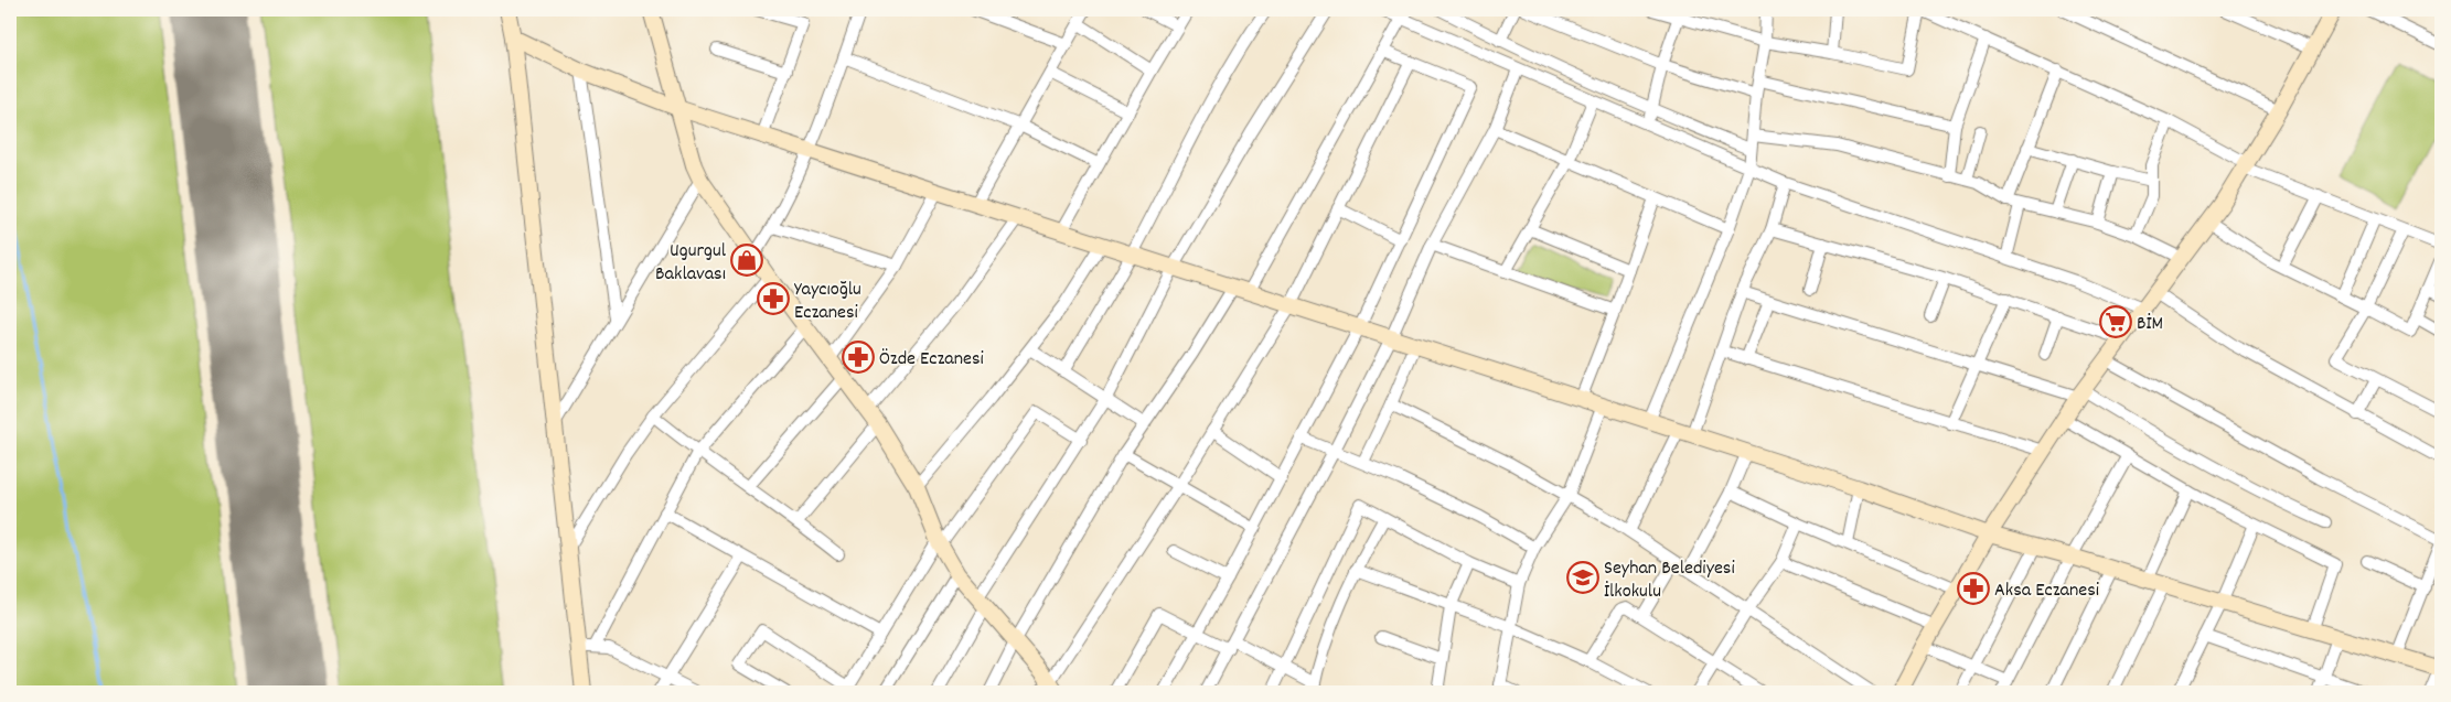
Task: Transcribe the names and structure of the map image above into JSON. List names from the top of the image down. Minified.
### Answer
{"places":{"shop":["Ugurgul Baklavası"],"pharmacy":["Yaycıoğlu Eczanesi","Özde Eczanesi","Aksa Eczanesi"],"supermarket":["BİM"],"school or university":["Seyhan Belediyesi İlkokulu"]}}
